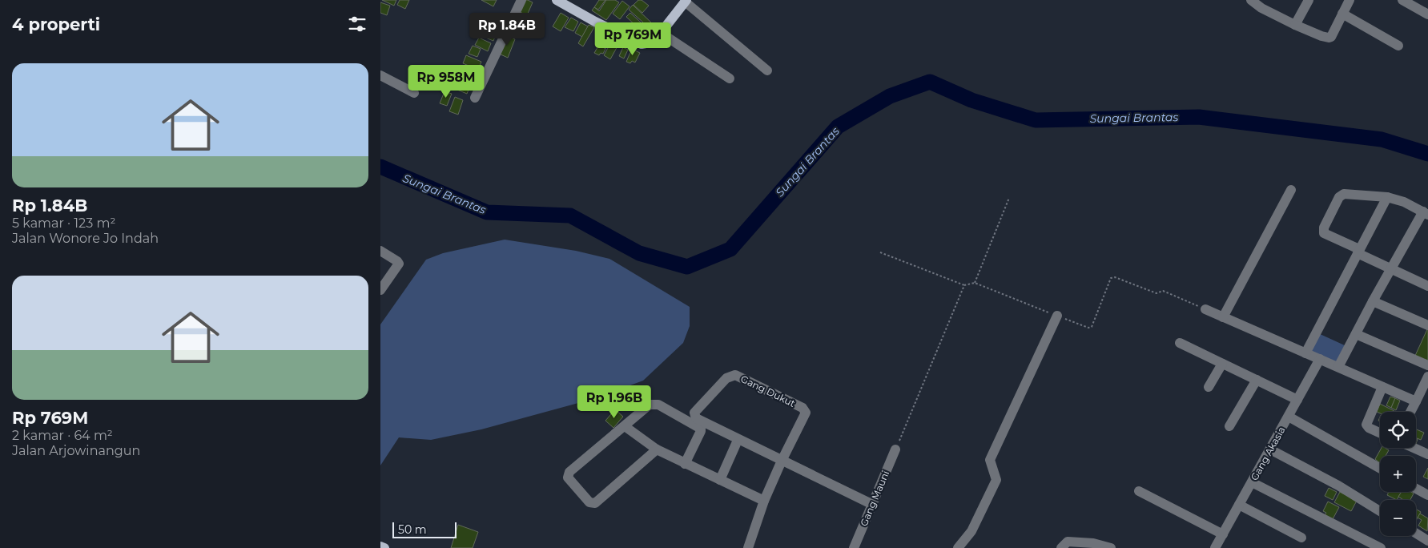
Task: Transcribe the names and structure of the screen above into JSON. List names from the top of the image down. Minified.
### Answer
{"streets":{"street":["Gang Dukut","Gang Akasia","Gang Mauni"]},"water":["Sungai Brantas"],"scale_bar":"50 m","page":{"heading":"4 properti","price":["Rp 1.84B","Rp 769M","Rp 958M","Rp 1.96B"],"list":[{"name":"Rp 1.84B","note":"5 kamar · 123 m² · Jalan Wonore Jo Indah"},{"name":"Rp 769M","note":"2 kamar · 64 m² · Jalan Arjowinangun"}],"map_buttons":["+","−"],"scale":"50 m"}}
